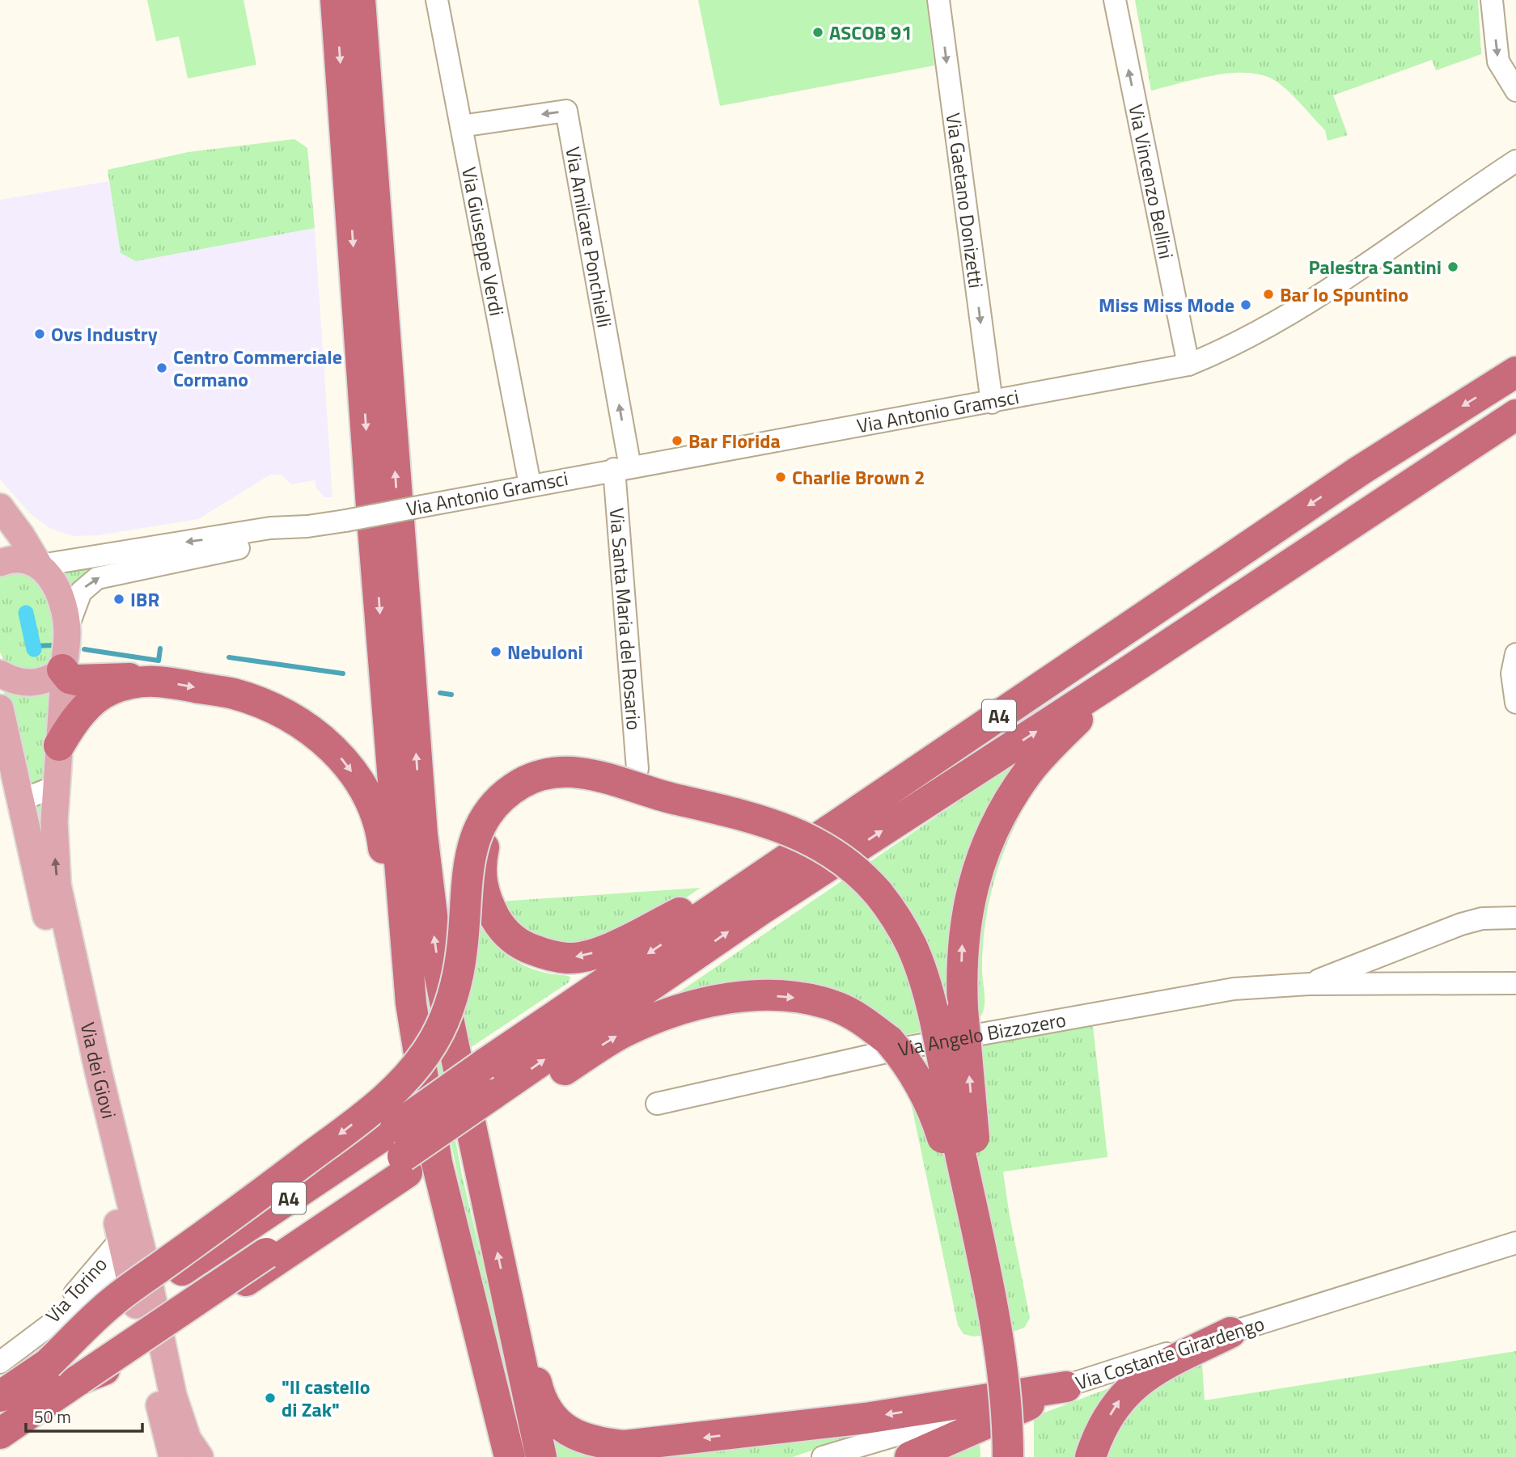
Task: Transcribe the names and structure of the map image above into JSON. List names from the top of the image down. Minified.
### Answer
{"streets":{"highway":["A4"],"main road":["Via dei Giovi"],"street":["Via Vincenzo Bellini","Via Gaetano Donizetti","Via Amilcare Ponchielli","Via Giuseppe Verdi","Via Antonio Gramsci","Via Santa Maria del Rosario","Via Angelo Bizzozero","Via Torino","Via Costante Girardengo"]},"crossings":[["Via Vincenzo Bellini","Via Antonio Gramsci"],["Via Gaetano Donizetti","Via Antonio Gramsci"],["Via Amilcare Ponchielli","Via Giuseppe Verdi"],["Via Amilcare Ponchielli","Via Antonio Gramsci"],["Via Amilcare Ponchielli","Via Santa Maria del Rosario"],["Via Giuseppe Verdi","Via Antonio Gramsci"],["Via Antonio Gramsci","Via Santa Maria del Rosario"],["Via Antonio Gramsci","Via dei Giovi"],["A4","Via Torino"],["Via dei Giovi","Via Torino"]],"one_way":["Via Vincenzo Bellini","Via Gaetano Donizetti","Via Amilcare Ponchielli"],"places":["ASCOB 91","Palestra Santini","Bar lo Spuntino","Miss Miss Mode","Ovs Industry","Centro Commerciale Cormano","Bar Florida","Charlie Brown 2","IBR","Nebuloni","\"Il castello di Zak\""],"scale_bar":"50 m"}
